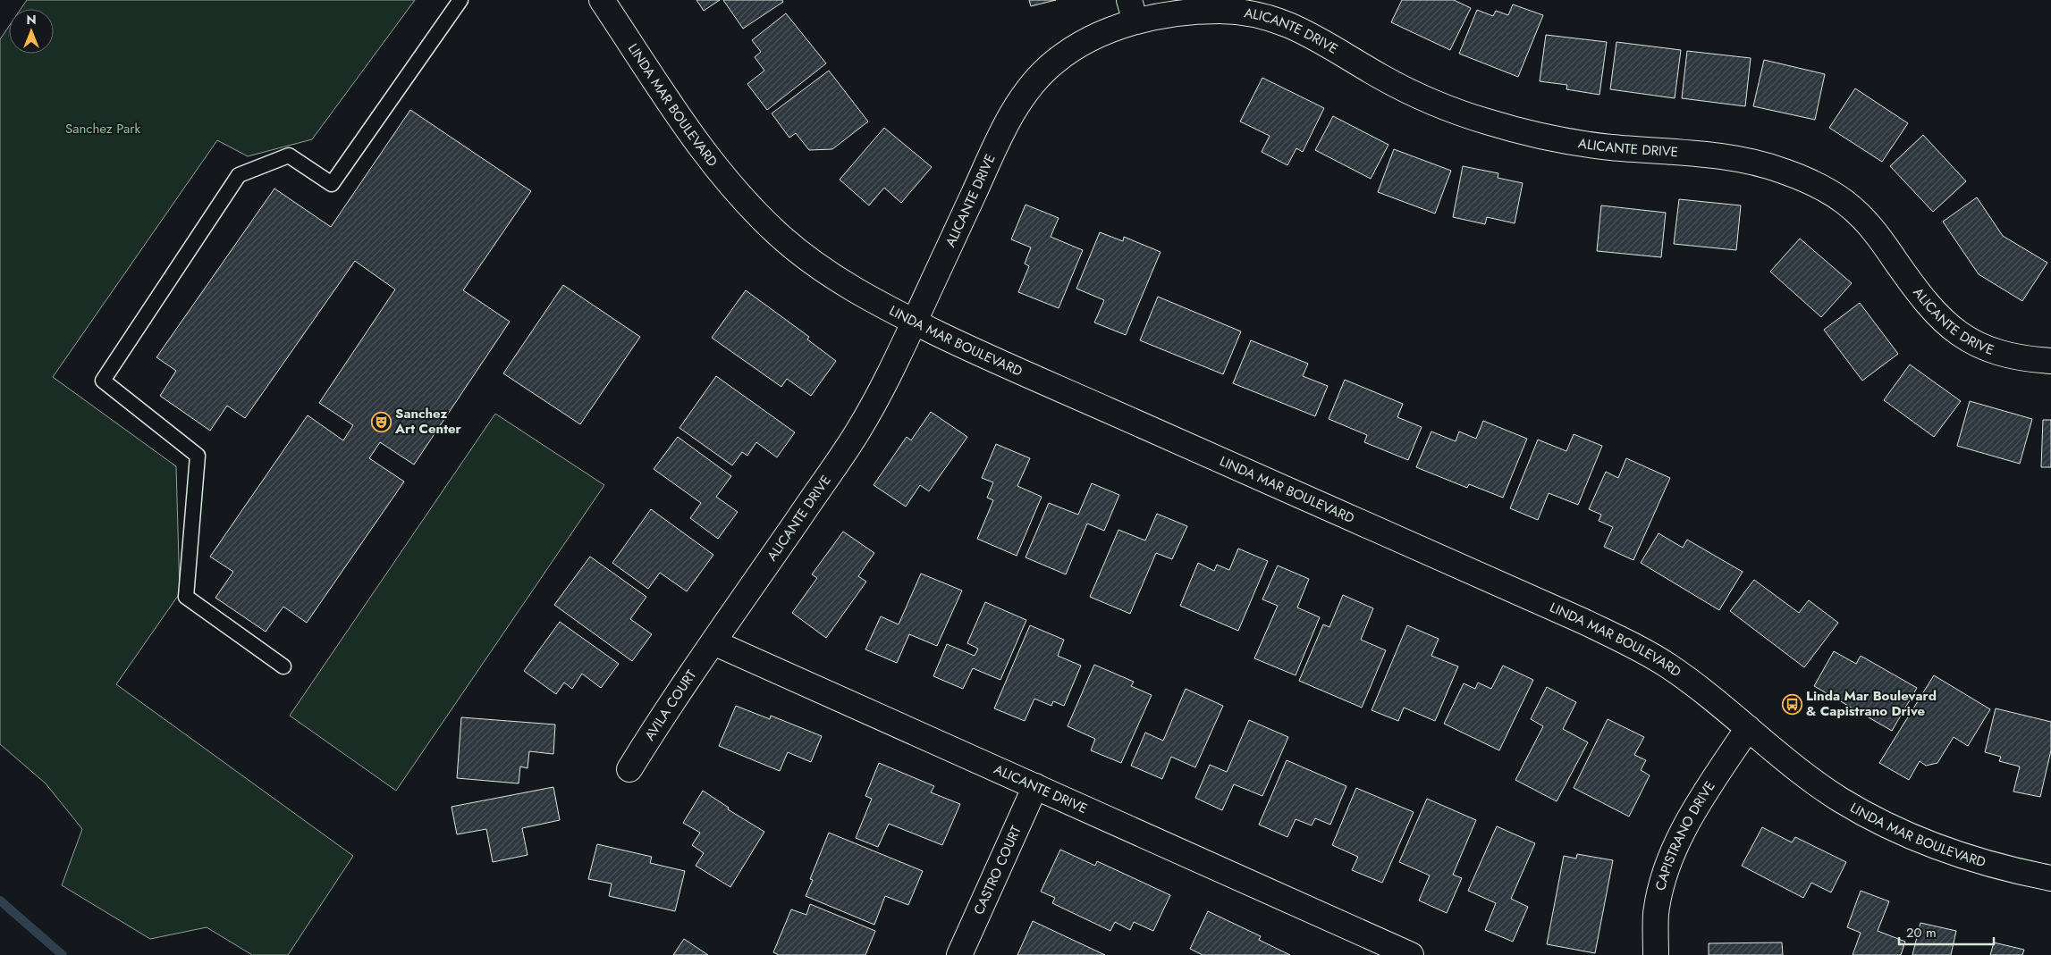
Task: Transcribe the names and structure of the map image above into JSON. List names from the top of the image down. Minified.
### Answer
{"streets":{"street":["ALICANTE DRIVE","LINDA MAR BOULEVARD","AVILA COURT","CAPISTRANO DRIVE","CASTRO COURT"]},"crossings":[["ALICANTE DRIVE","LINDA MAR BOULEVARD"],["ALICANTE DRIVE","AVILA COURT"],["ALICANTE DRIVE","CASTRO COURT"],["LINDA MAR BOULEVARD","CAPISTRANO DRIVE"]],"parks":["Sanchez Park"],"places":{"theatre":["Sanchez Art Center"],"bus stop":["Linda Mar Boulevard & Capistrano Drive"]},"scale_bar":"20 m","north":"top"}
